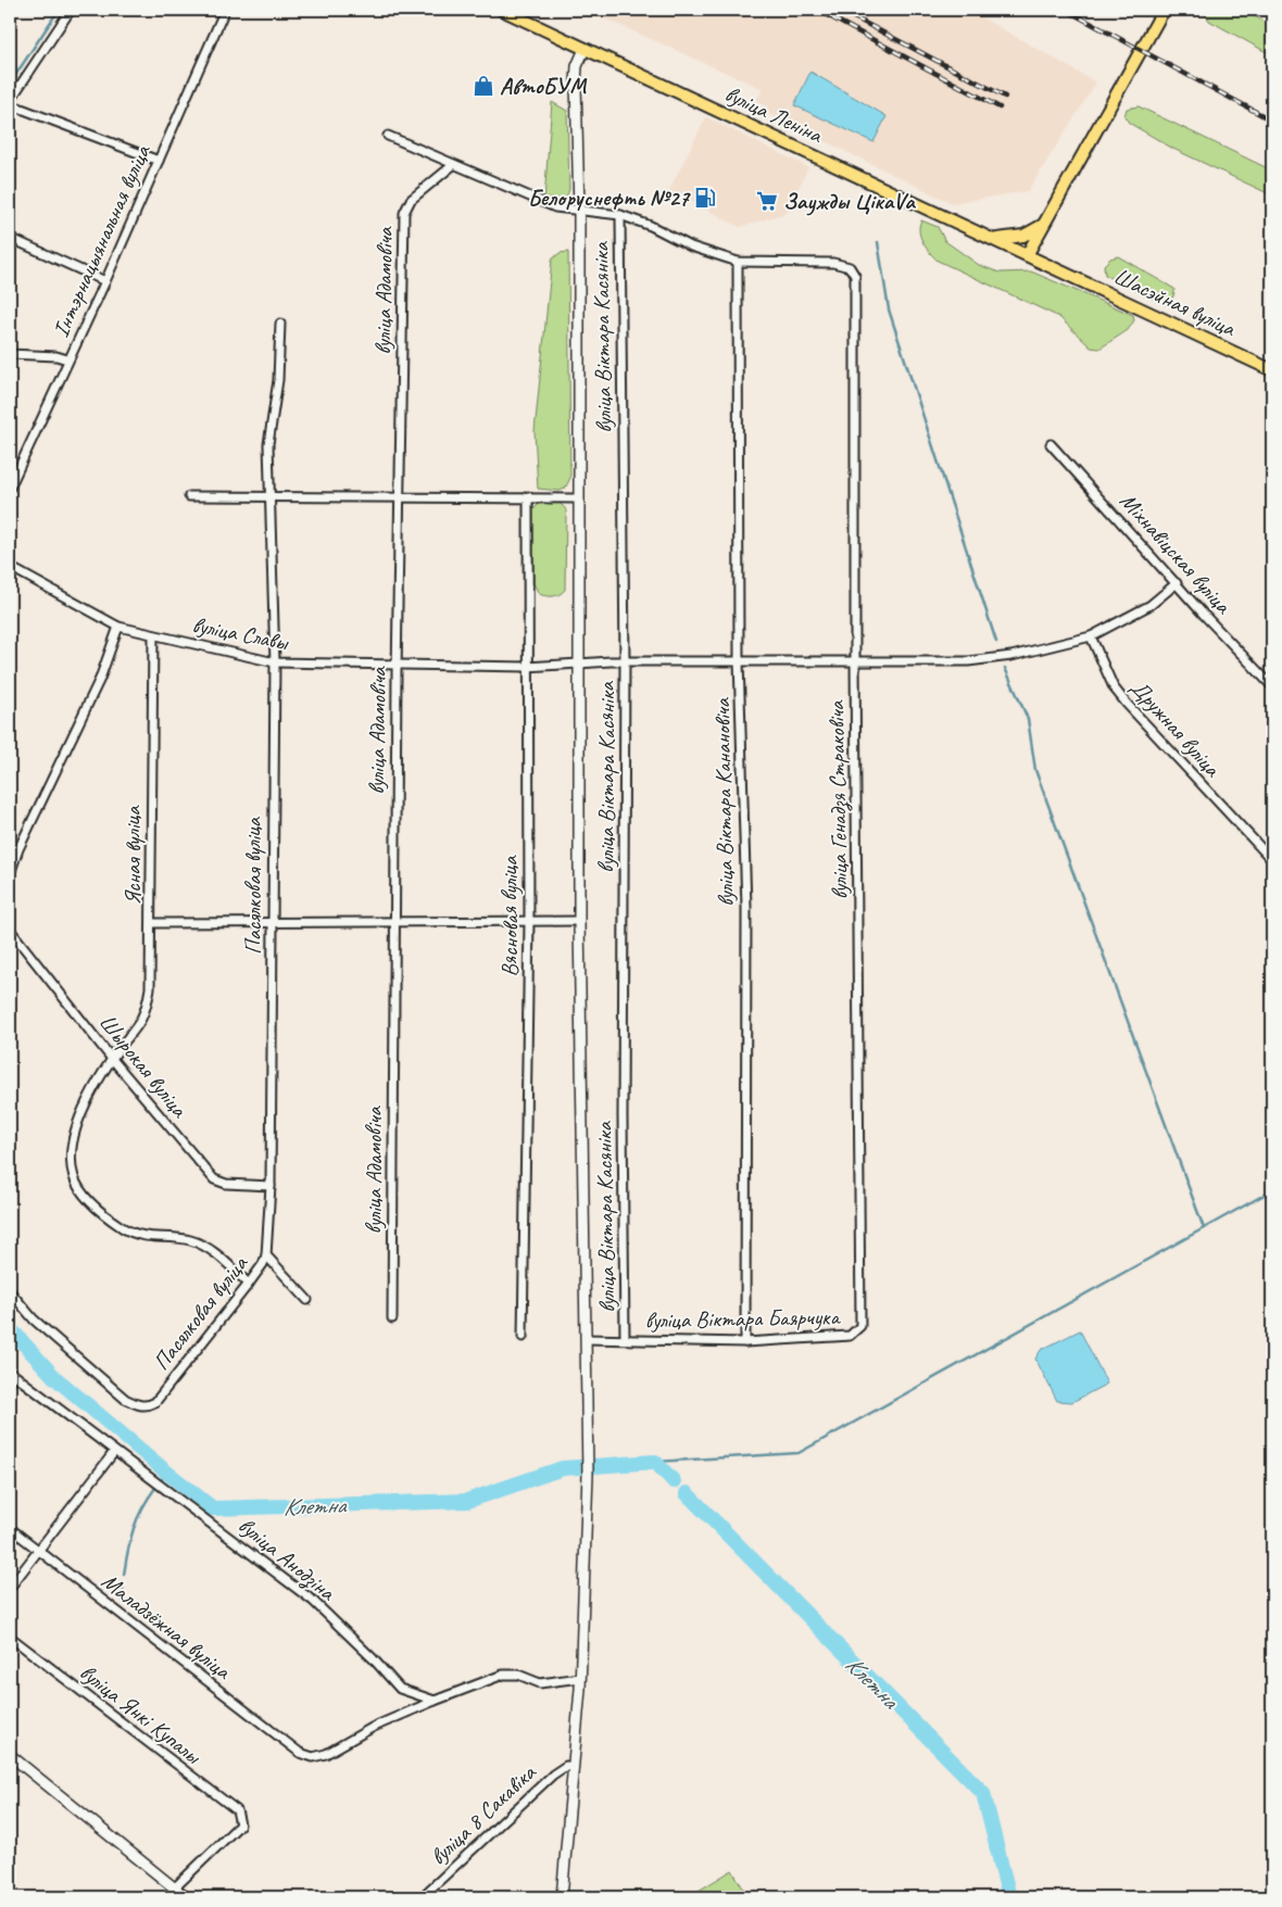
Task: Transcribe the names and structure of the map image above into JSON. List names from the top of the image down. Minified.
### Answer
{"streets":{"main road":["вуліца Леніна","Шасэйная вуліца"],"street":["Інтэрнацыянальная вуліца","вуліца Адамовіча","вуліца Віктара Касяніка","Міхнавіцская вуліца","вуліца Славы","Дружная вуліца","вуліца Генадзя Страковіча","вуліца Віктара Канановіча","Ясная вуліца","Пасялковая вуліца","Вясновая вуліца","Шырокая вуліца","вуліца Віктара Баярчука","вуліца Анодзіна","Маладзёжная вуліца","вуліца Янкі Купалы","вуліца 8 Сакавіка"]},"crossings":[["вуліца Леніна","Шасэйная вуліца"],["вуліца Адамовіча","вуліца Славы"],["вуліца Віктара Касяніка","вуліца Славы"],["вуліца Віктара Касяніка","вуліца Віктара Баярчука"],["вуліца Славы","Дружная вуліца"],["вуліца Славы","вуліца Генадзя Страковіча"],["вуліца Славы","вуліца Віктара Канановіча"],["вуліца Славы","Ясная вуліца"],["вуліца Славы","Пасялковая вуліца"],["вуліца Славы","Вясновая вуліца"],["вуліца Генадзя Страковіча","вуліца Віктара Канановіча"],["вуліца Генадзя Страковіча","вуліца Віктара Баярчука"],["вуліца Віктара Канановіча","вуліца Віктара Баярчука"],["Ясная вуліца","Шырокая вуліца"],["Пасялковая вуліца","Шырокая вуліца"],["вуліца Анодзіна","Маладзёжная вуліца"]],"water":["Клетна"],"places":{"shop":["АвтоБУМ"],"fuel station":["Белоруснефть №27"],"supermarket":["Заужды ЦікаVа"]}}
